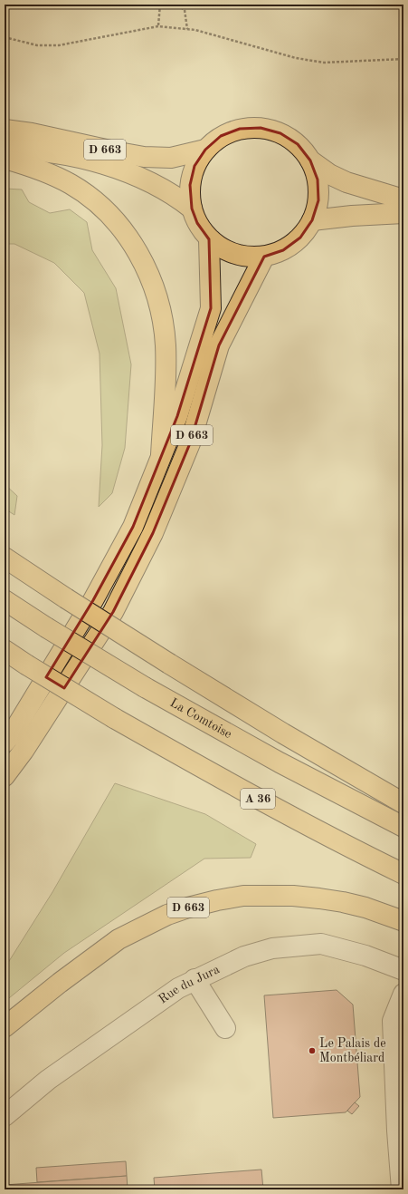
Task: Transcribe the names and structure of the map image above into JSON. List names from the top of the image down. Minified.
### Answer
{"streets":{"main road":["D 663","La Comtoise","A 36"],"street":["Rue du Jura"]},"places":["Le Palais de Montbéliard"]}
